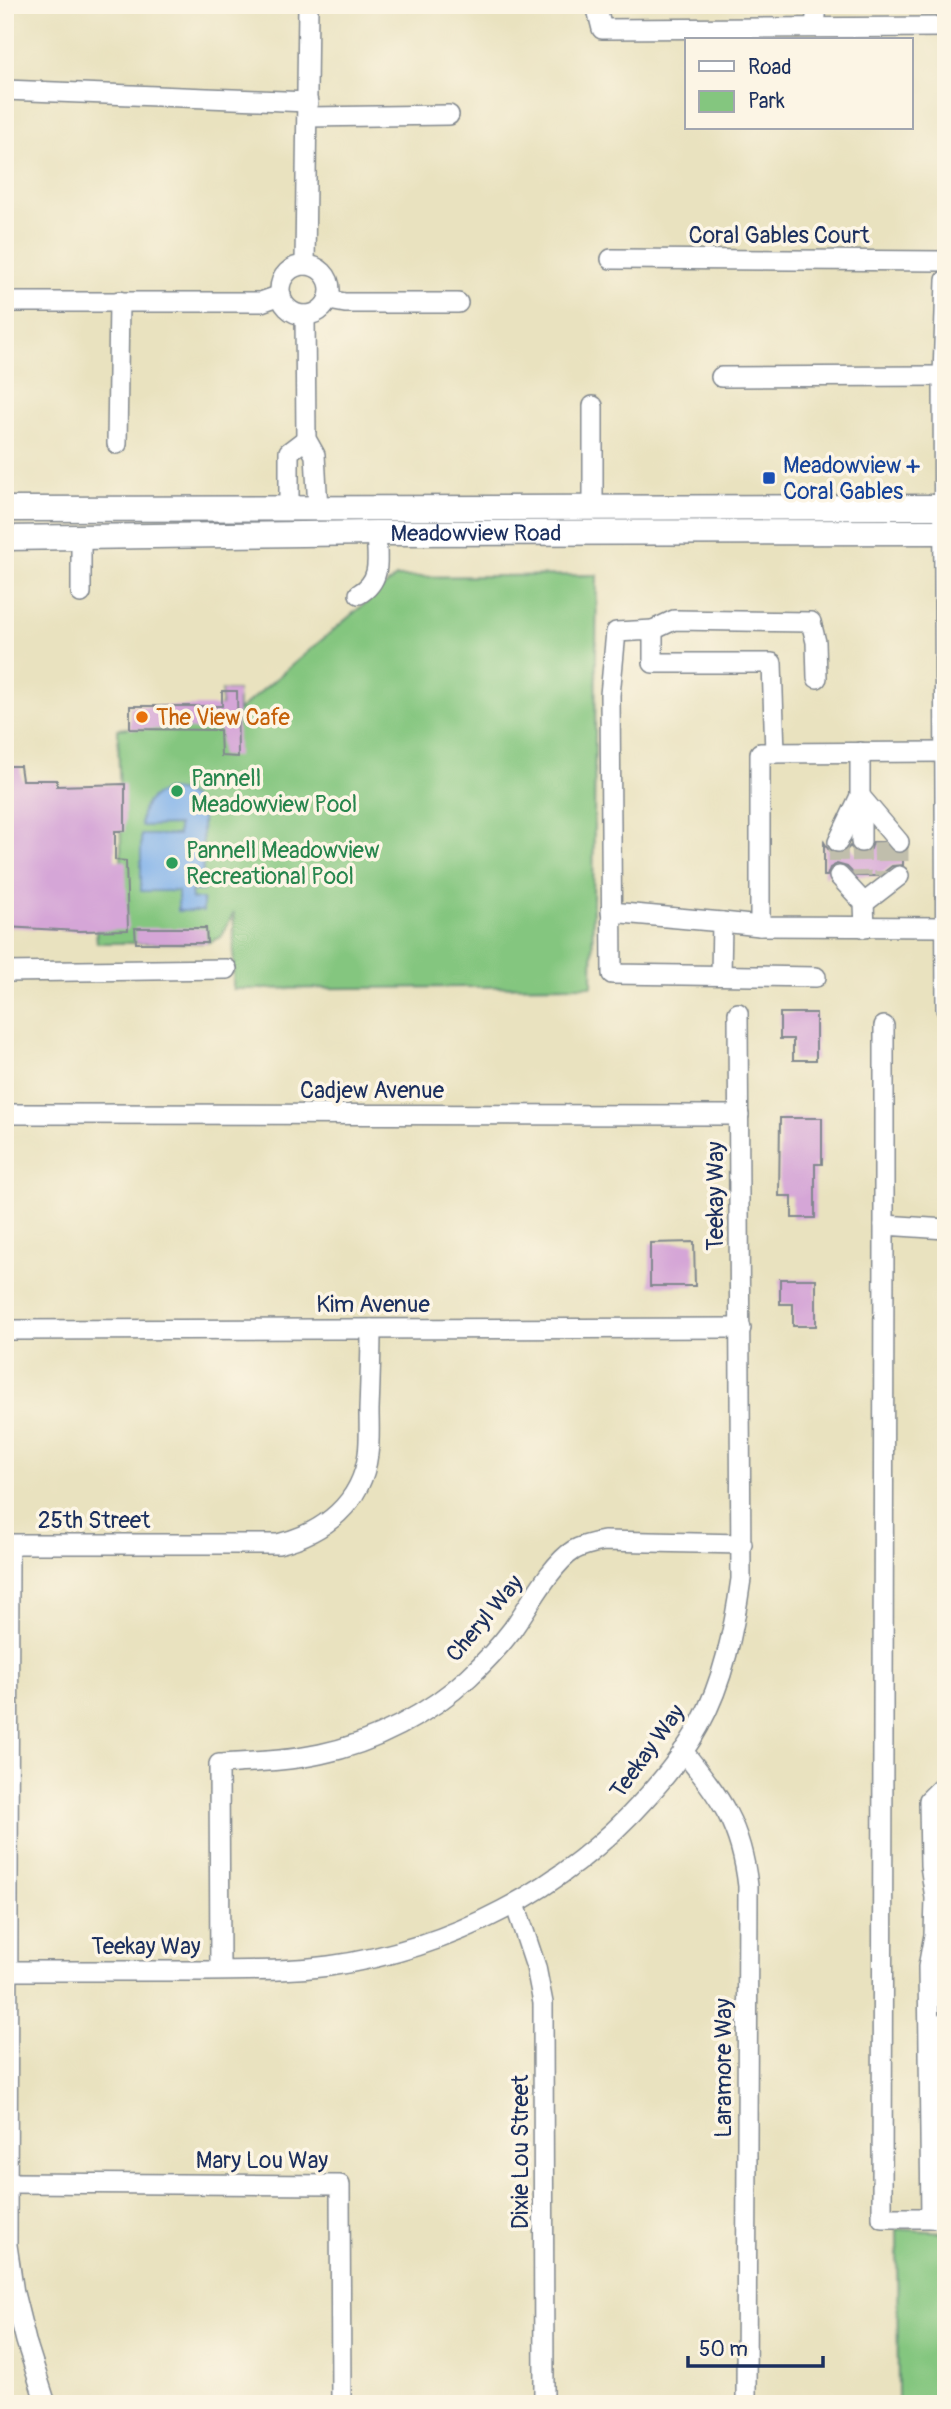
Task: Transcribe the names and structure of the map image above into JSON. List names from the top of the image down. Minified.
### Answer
{"streets":{"main road":["Meadowview Road"],"street":["Coral Gables Court","Cadjew Avenue","Teekay Way","Kim Avenue","25th Street","Cheryl Way","Laramore Way","Dixie Lou Street","Mary Lou Way"]},"crossings":[["Cadjew Avenue","Teekay Way"],["Teekay Way","Kim Avenue"],["Teekay Way","25th Street"],["Teekay Way","Cheryl Way"],["Teekay Way","Laramore Way"],["Teekay Way","Dixie Lou Street"],["Kim Avenue","25th Street"],["25th Street","Mary Lou Way"]],"places":{"transit":["Meadowview + Coral Gables"],"other":["The View Cafe","Pannell Meadowview Pool","Pannell Meadowview Recreational Pool"]},"legend":["Road","Park"],"scale_bar":"50 m"}
